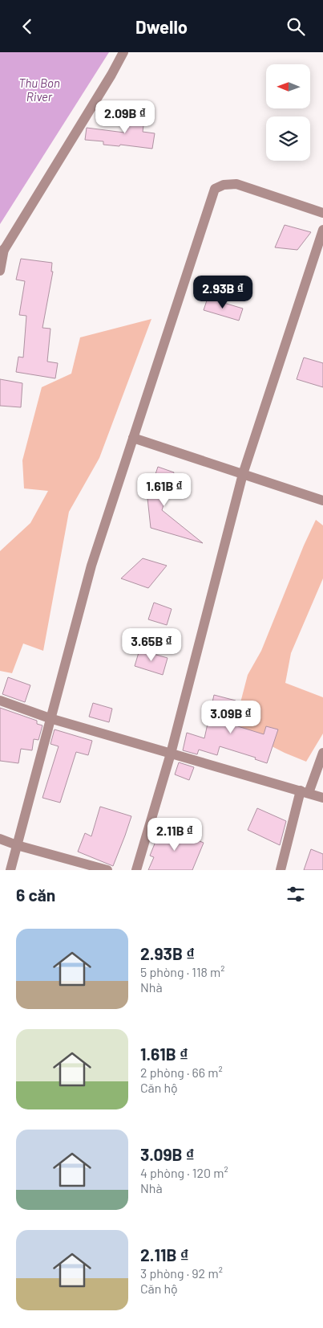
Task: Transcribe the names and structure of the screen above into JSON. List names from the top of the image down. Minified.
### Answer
{"water":["Thu Bon River"],"north":"left","page":{"header":"Dwello","price":["2.09B ₫","2.93B ₫","1.61B ₫","3.65B ₫","3.09B ₫","2.11B ₫"],"heading":"6 căn","list":[{"name":"2.93B ₫","note":"5 phòng · 118 m² · Nhà"},{"name":"1.61B ₫","note":"2 phòng · 66 m² · Căn hộ"},{"name":"3.09B ₫","note":"4 phòng · 120 m² · Nhà"},{"name":"2.11B ₫","note":"3 phòng · 92 m² · Căn hộ"}]}}
